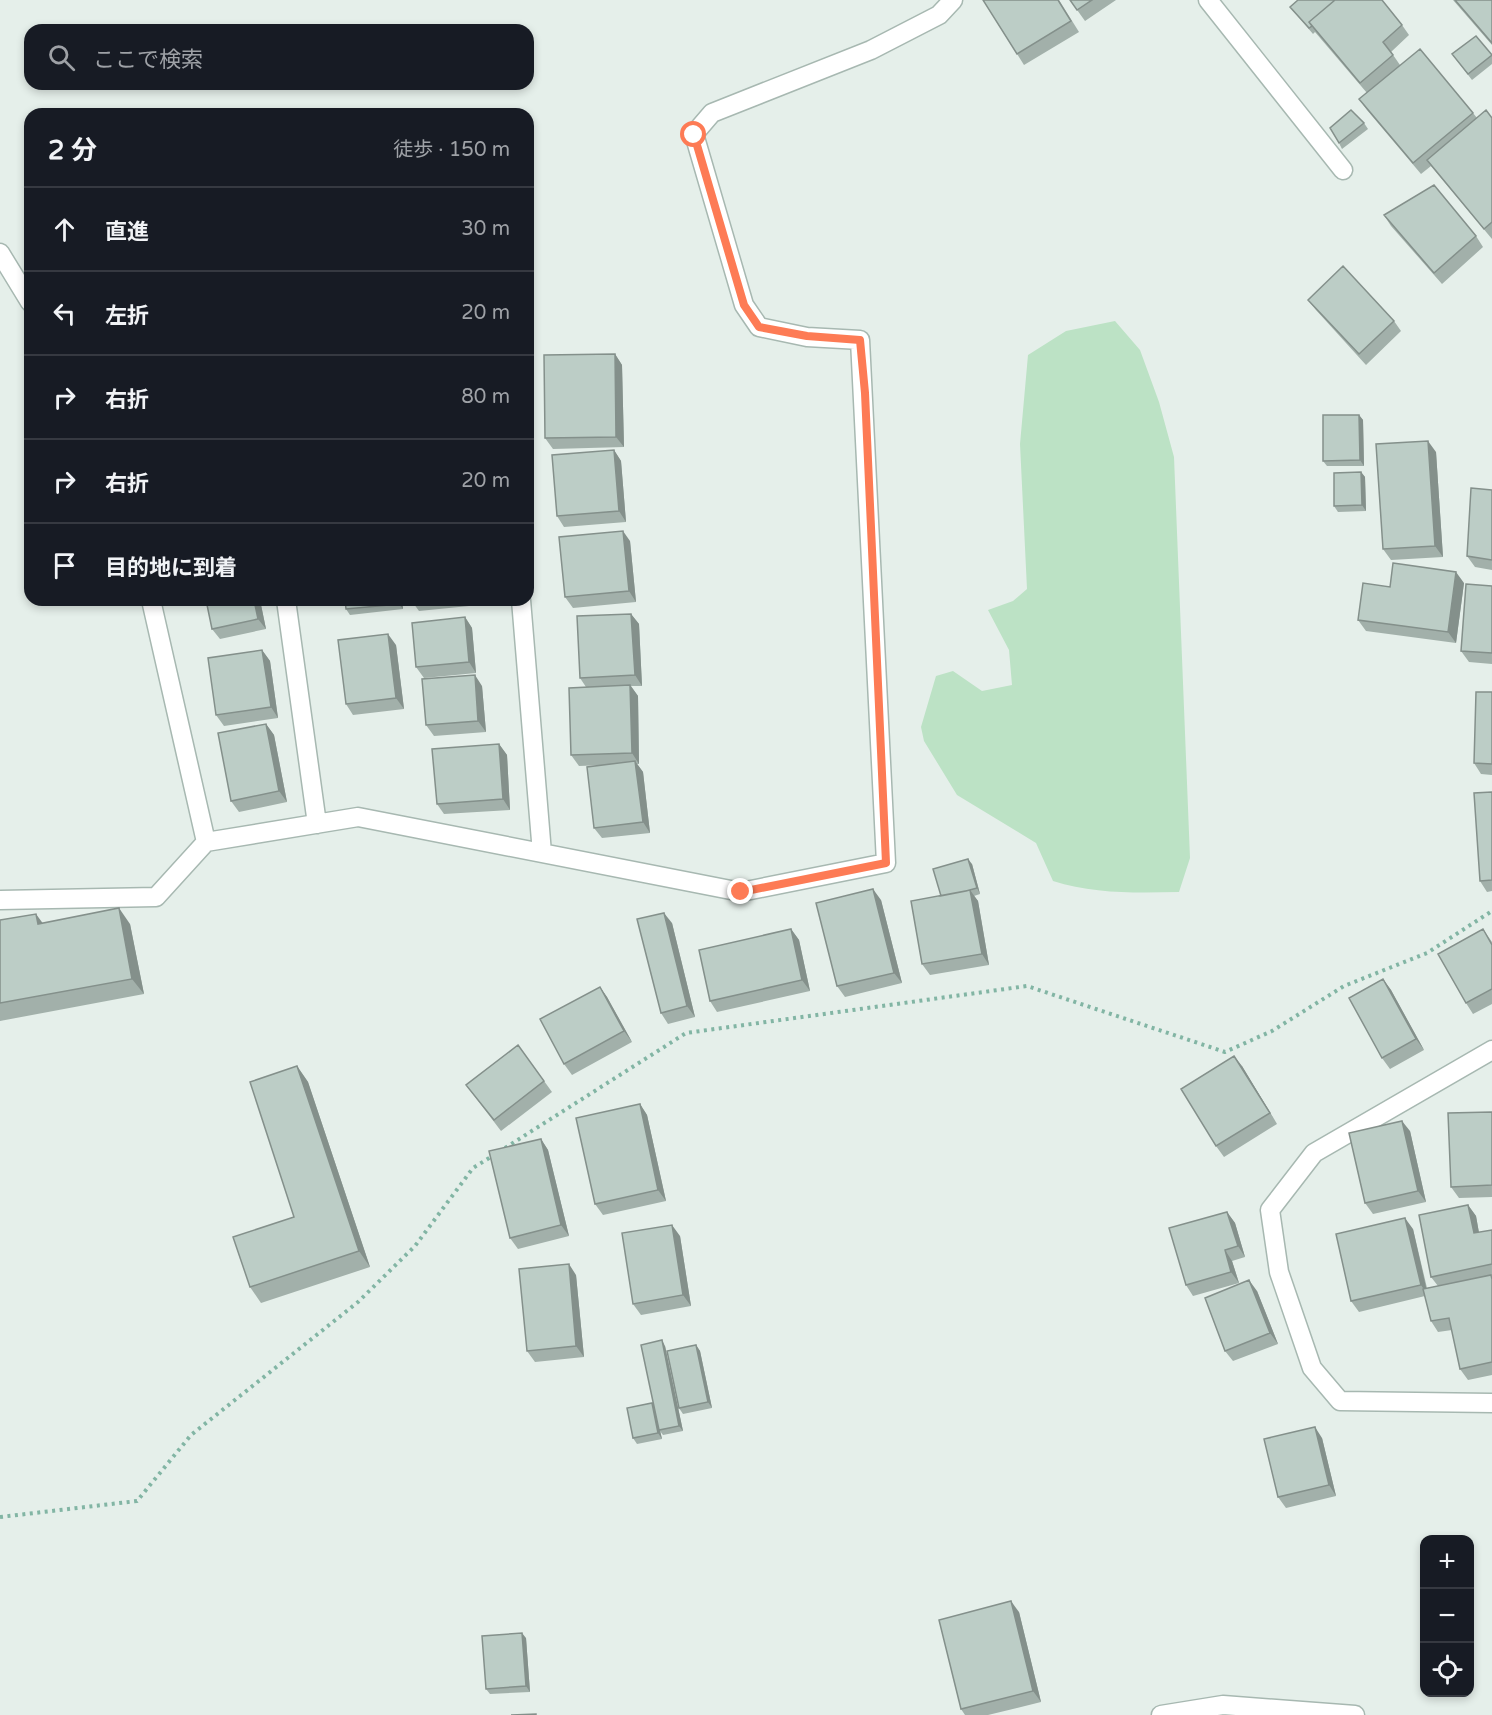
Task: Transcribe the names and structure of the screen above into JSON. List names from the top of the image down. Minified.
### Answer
{"page":{"search":"ここで検索","heading":["2 分","徒歩 · 150 m"],"list":[["直進","30 m"],["左折","20 m"],["右折","80 m"],["右折","20 m"],"目的地に到着"],"map_buttons":["+","−"]}}
